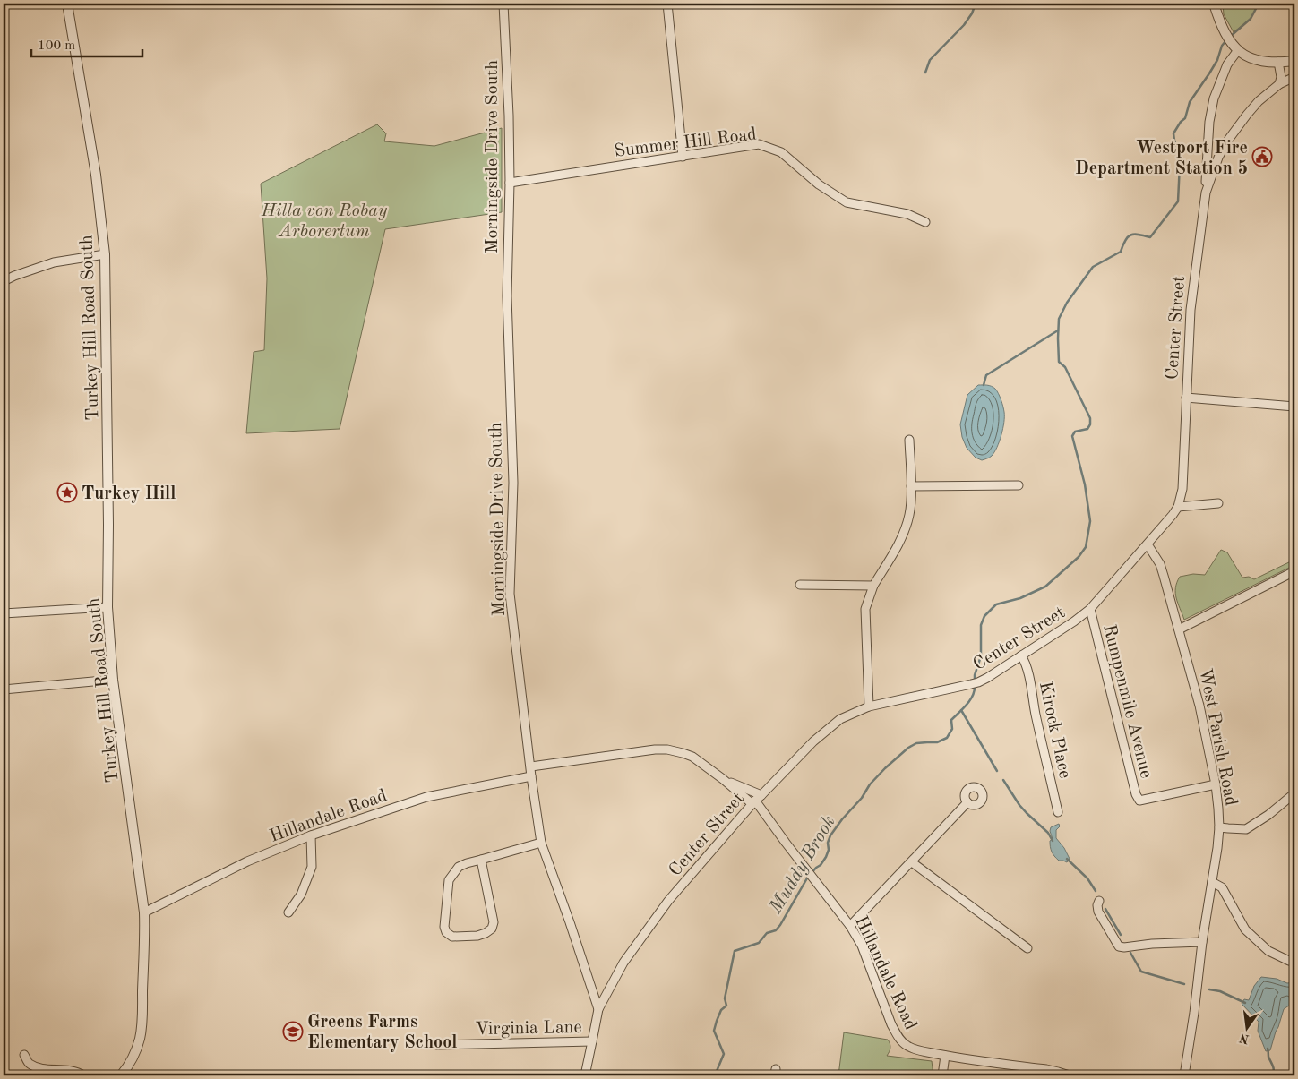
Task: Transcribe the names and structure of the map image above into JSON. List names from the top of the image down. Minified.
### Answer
{"streets":{"street":["Summer Hill Road","Morningside Drive South","Turkey Hill Road South","Center Street","Rumpenmile Avenue","Kirock Place","West Parish Road","Hillandale Road","Virginia Lane"]},"crossings":[["Summer Hill Road","Morningside Drive South"],["Morningside Drive South","Center Street"],["Morningside Drive South","Hillandale Road"],["Morningside Drive South","Virginia Lane"],["Turkey Hill Road South","Hillandale Road"],["Center Street","Rumpenmile Avenue"],["Center Street","Kirock Place"],["Center Street","West Parish Road"],["Center Street","Hillandale Road"],["Rumpenmile Avenue","West Parish Road"]],"water":["Muddy Brook"],"parks":["Hilla von Robay Arborertum"],"places":{"public building":["Westport Fire Department Station 5"],"place":["Turkey Hill"],"school or university":["Greens Farms Elementary School"]},"scale_bar":"100 m","north":"bottom"}
